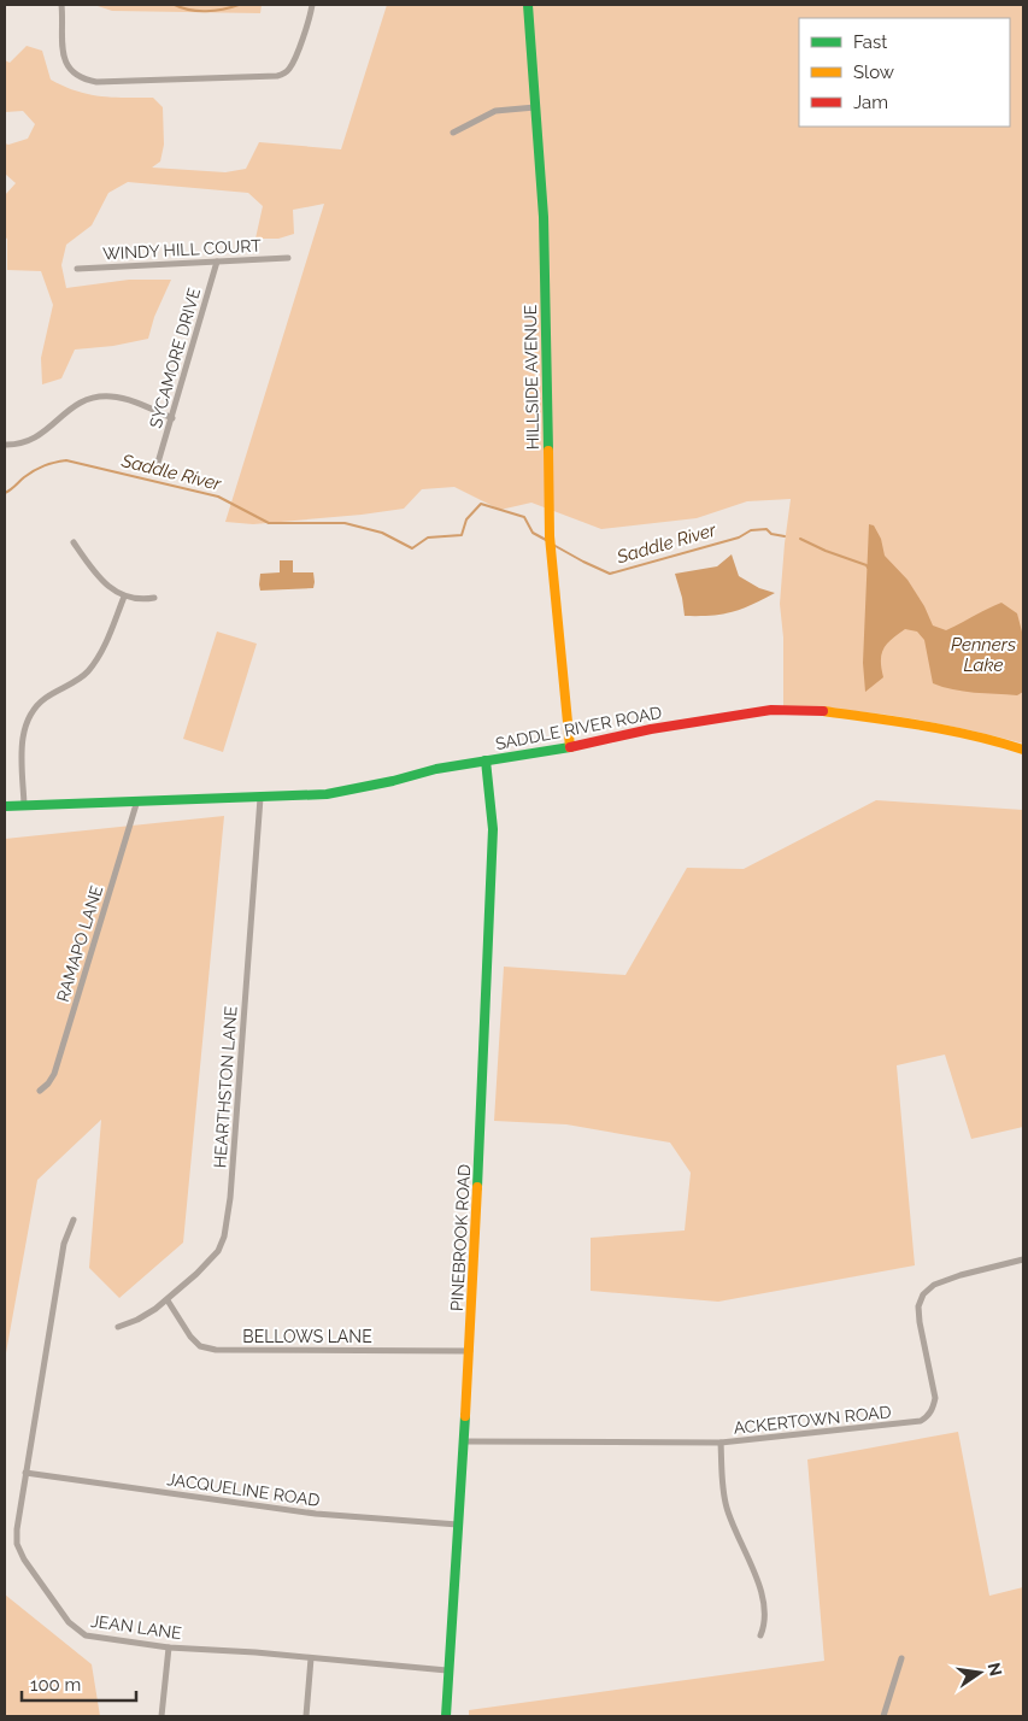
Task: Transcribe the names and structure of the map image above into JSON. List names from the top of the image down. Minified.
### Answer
{"streets":{"street":["WINDY HILL COURT","SYCAMORE DRIVE","HILLSIDE AVENUE","SADDLE RIVER ROAD","RAMAPO LANE","HEARTHSTON LANE","PINEBROOK ROAD","BELLOWS LANE","ACKERTOWN ROAD","JACQUELINE ROAD","JEAN LANE"]},"crossings":[["WINDY HILL COURT","SYCAMORE DRIVE"],["HILLSIDE AVENUE","SADDLE RIVER ROAD"],["SADDLE RIVER ROAD","RAMAPO LANE"],["SADDLE RIVER ROAD","HEARTHSTON LANE"],["SADDLE RIVER ROAD","PINEBROOK ROAD"],["HEARTHSTON LANE","BELLOWS LANE"],["PINEBROOK ROAD","BELLOWS LANE"],["PINEBROOK ROAD","ACKERTOWN ROAD"],["PINEBROOK ROAD","JACQUELINE ROAD"],["PINEBROOK ROAD","JEAN LANE"],["JACQUELINE ROAD","JEAN LANE"]],"water":["Saddle River","Penners Lake"],"legend":["Fast","Slow","Jam"],"scale_bar":"100 m","north":"right"}
